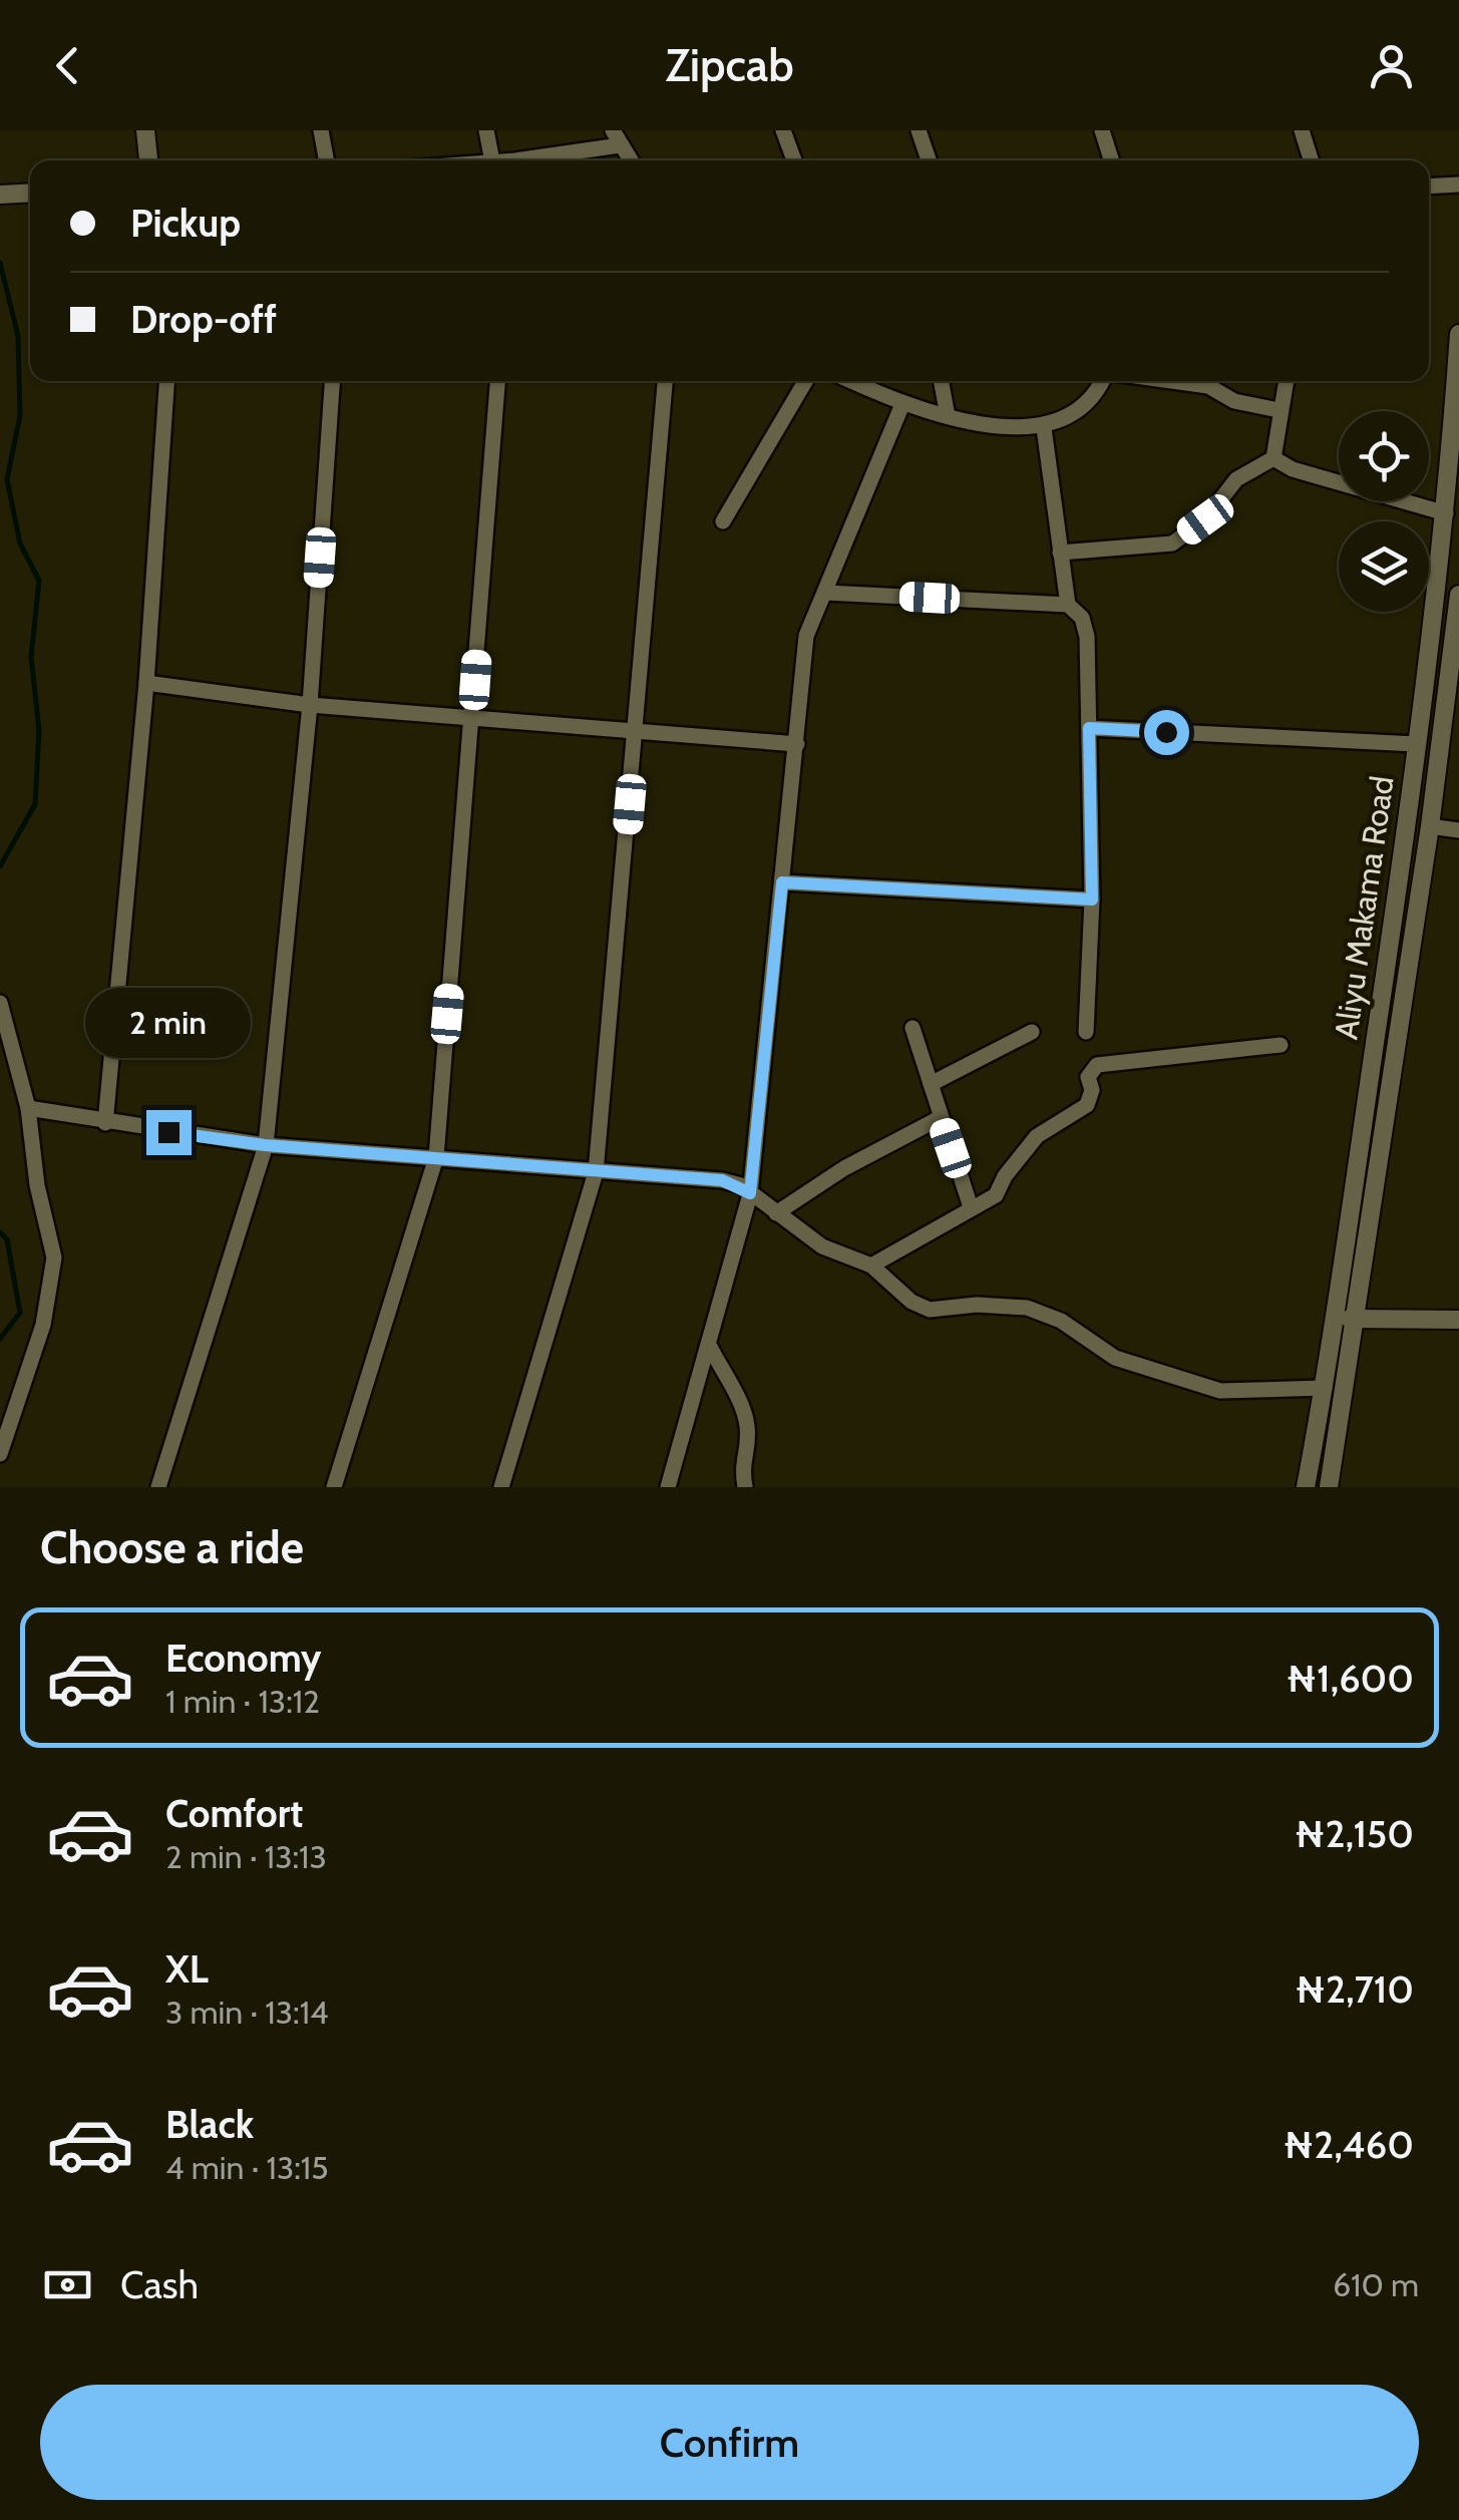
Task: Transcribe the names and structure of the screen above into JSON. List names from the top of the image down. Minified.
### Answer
{"streets":{"street":["Aliyu Makama Road"]},"page":{"header":"Zipcab","banner":["Pickup","Drop-off"],"bubble":"2 min","heading":"Choose a ride","list":[{"name":"Economy","note":"1 min · 13:12","value":"₦1,600"},{"name":"Comfort","note":"2 min · 13:13","value":"₦2,150"},{"name":"XL","note":"3 min · 13:14","value":"₦2,710"},{"name":"Black","note":"4 min · 13:15","value":"₦2,460"}],"pay":["Cash","610 m"],"buttons":"Confirm"}}
